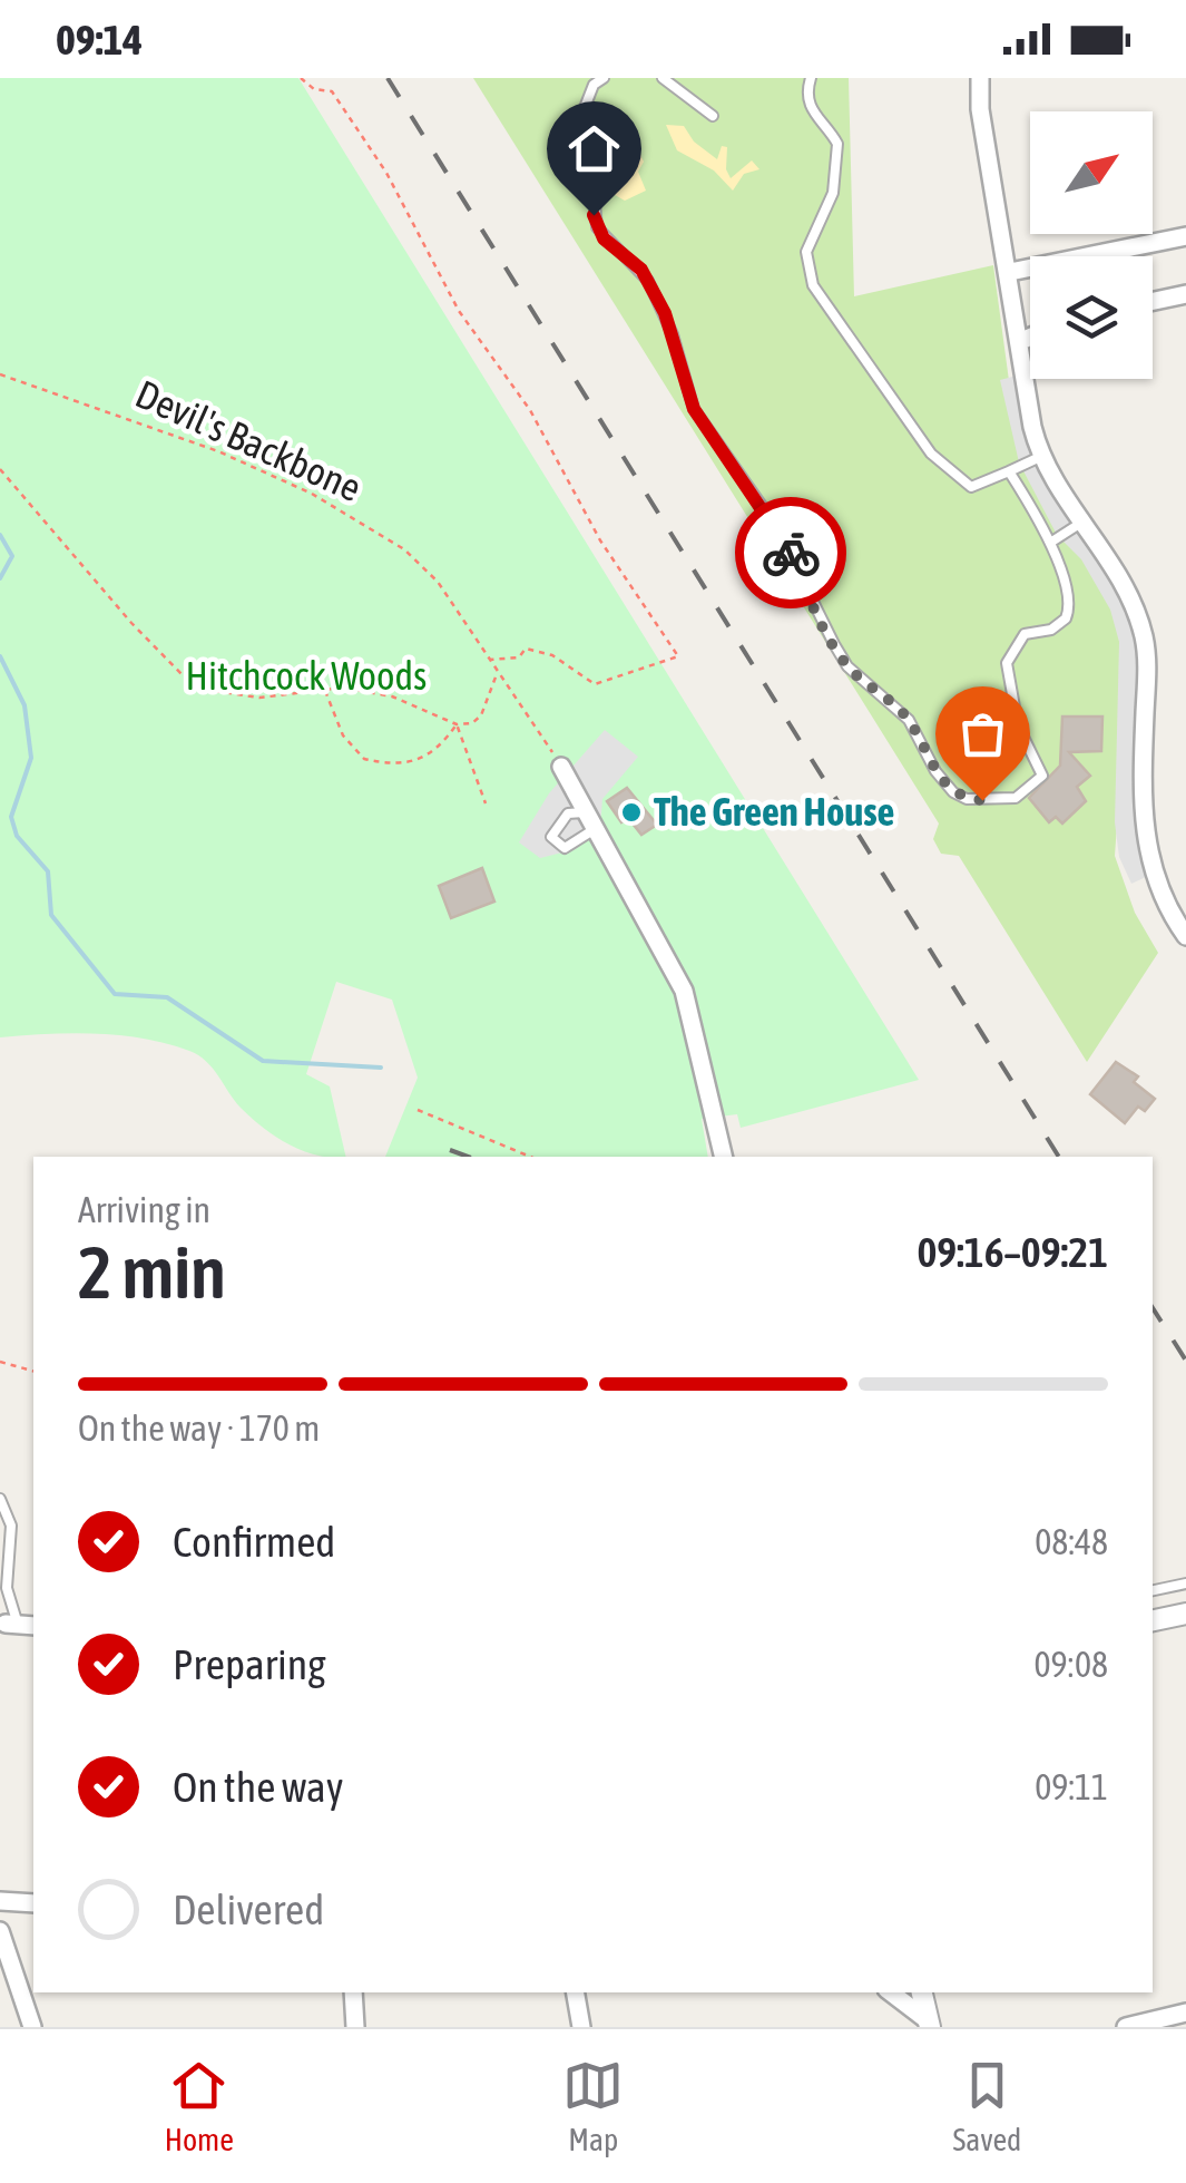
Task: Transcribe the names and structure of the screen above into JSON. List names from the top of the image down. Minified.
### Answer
{"streets":{"path":["Devil's Backbone"]},"parks":["Hitchcock Woods"],"places":["The Green House"],"north":"top right","page":{"status":"09:14","heading":["2 min","Arriving in","09:16–09:21"],"bar":"On the way · 170 m","list":[["Confirmed","08:48"],["Preparing","09:08"],["On the way","09:11"],"Delivered"],"tabs":["Home","Map","Saved"]}}
